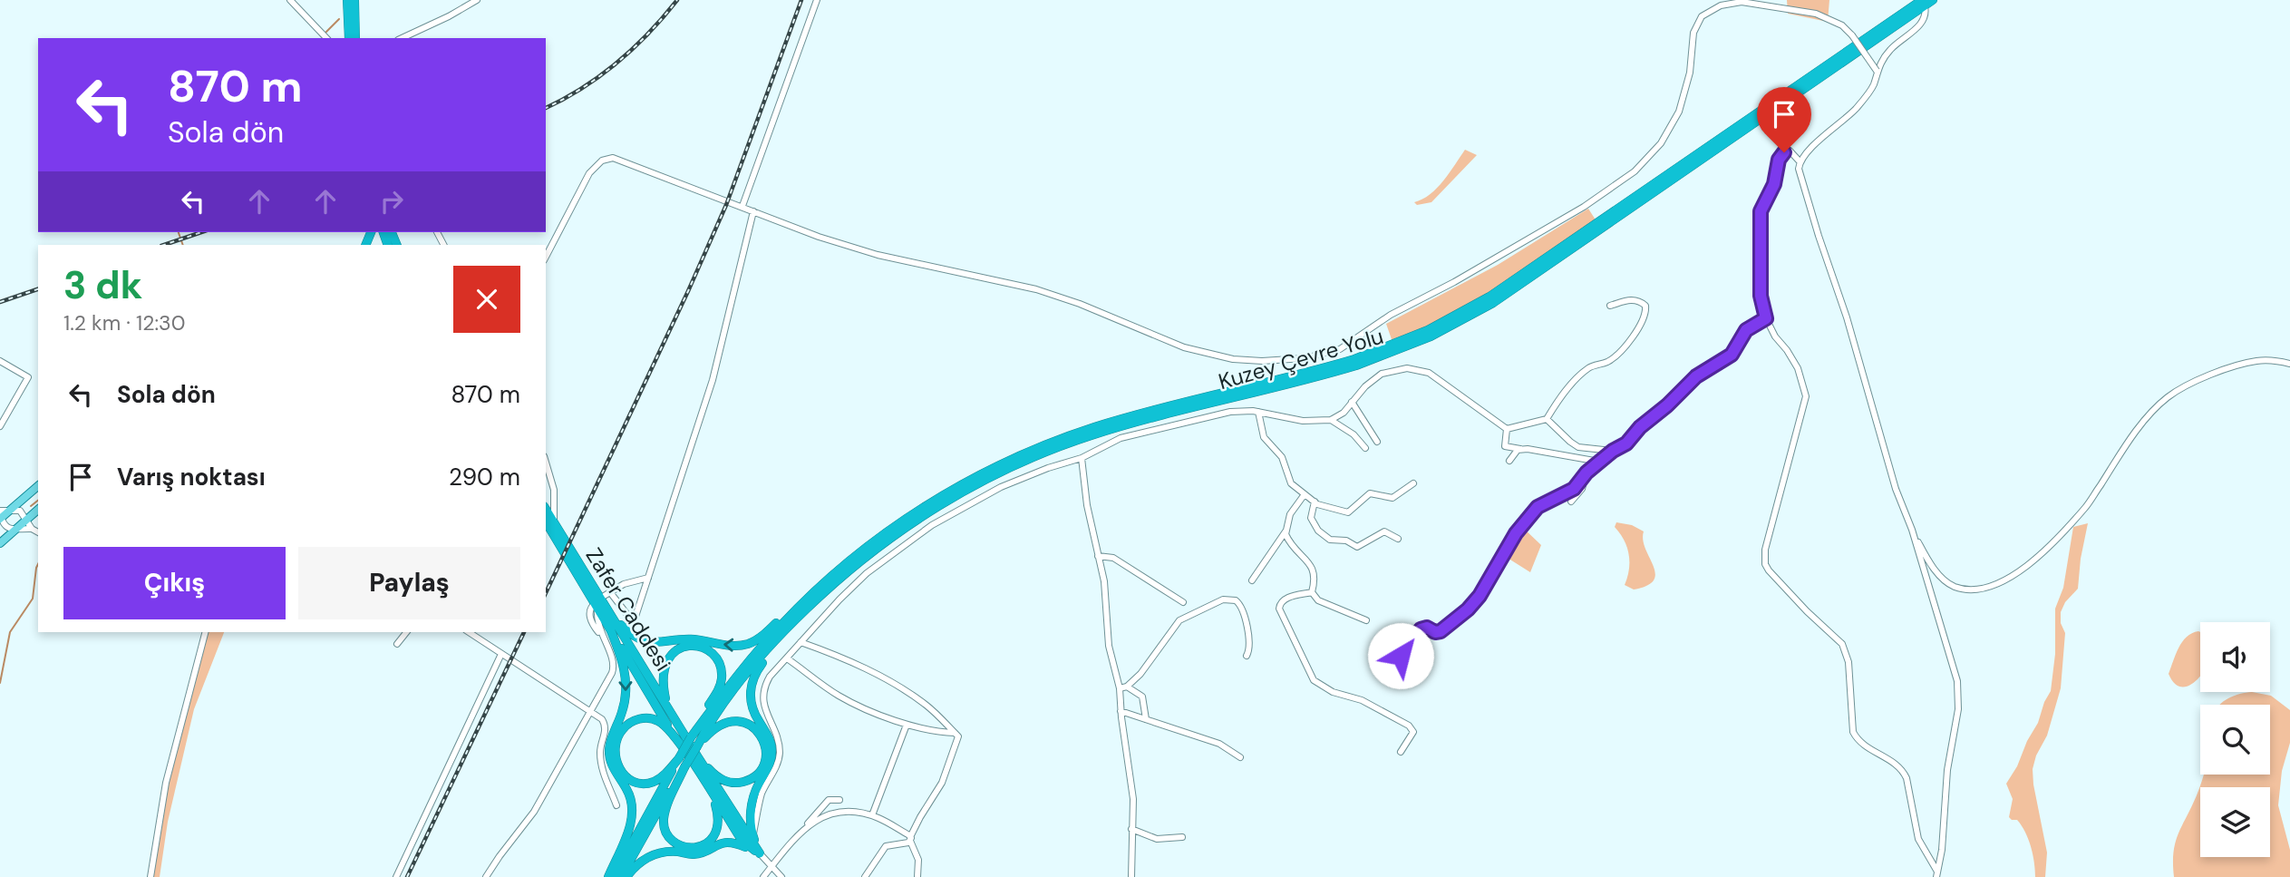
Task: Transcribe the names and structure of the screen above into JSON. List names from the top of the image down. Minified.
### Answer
{"streets":{"highway":["Kuzey Çevre Yolu","Zafer Caddesi"]},"crossings":[["Kuzey Çevre Yolu","Zafer Caddesi"]],"page":{"turn":["870 m","Sola dön"],"heading":["3 dk","1.2 km · 12:30"],"list":[{"name":"Sola dön","value":"870 m"},{"name":"Varış noktası","value":"290 m"}],"buttons":["Çıkış","Paylaş"]}}
